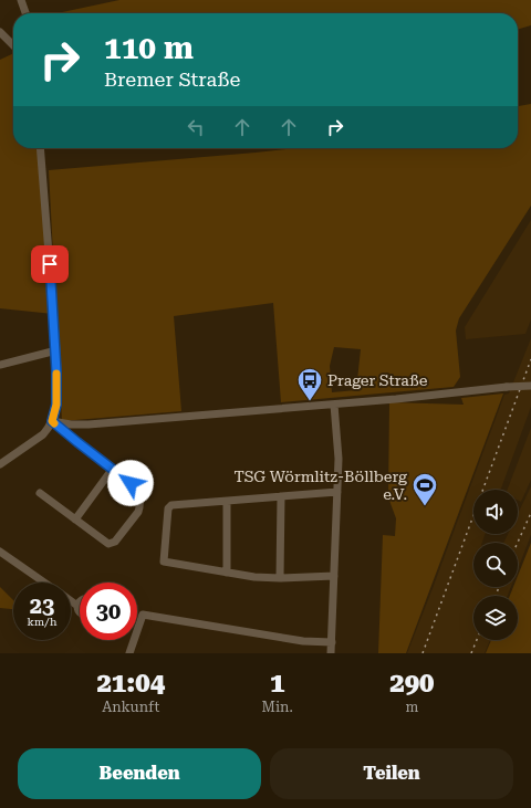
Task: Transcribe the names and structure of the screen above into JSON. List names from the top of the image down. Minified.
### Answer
{"places":{"bus stop":["Prager Straße"],"sports":["TSG Wörmlitz-Böllberg e.V."]},"page":{"turn":["110 m","Bremer Straße"],"speed":"23 km/h","limit":"30","eta":["21:04","Ankunft","1","Min.","290","m"],"buttons":["Beenden","Teilen"]}}
